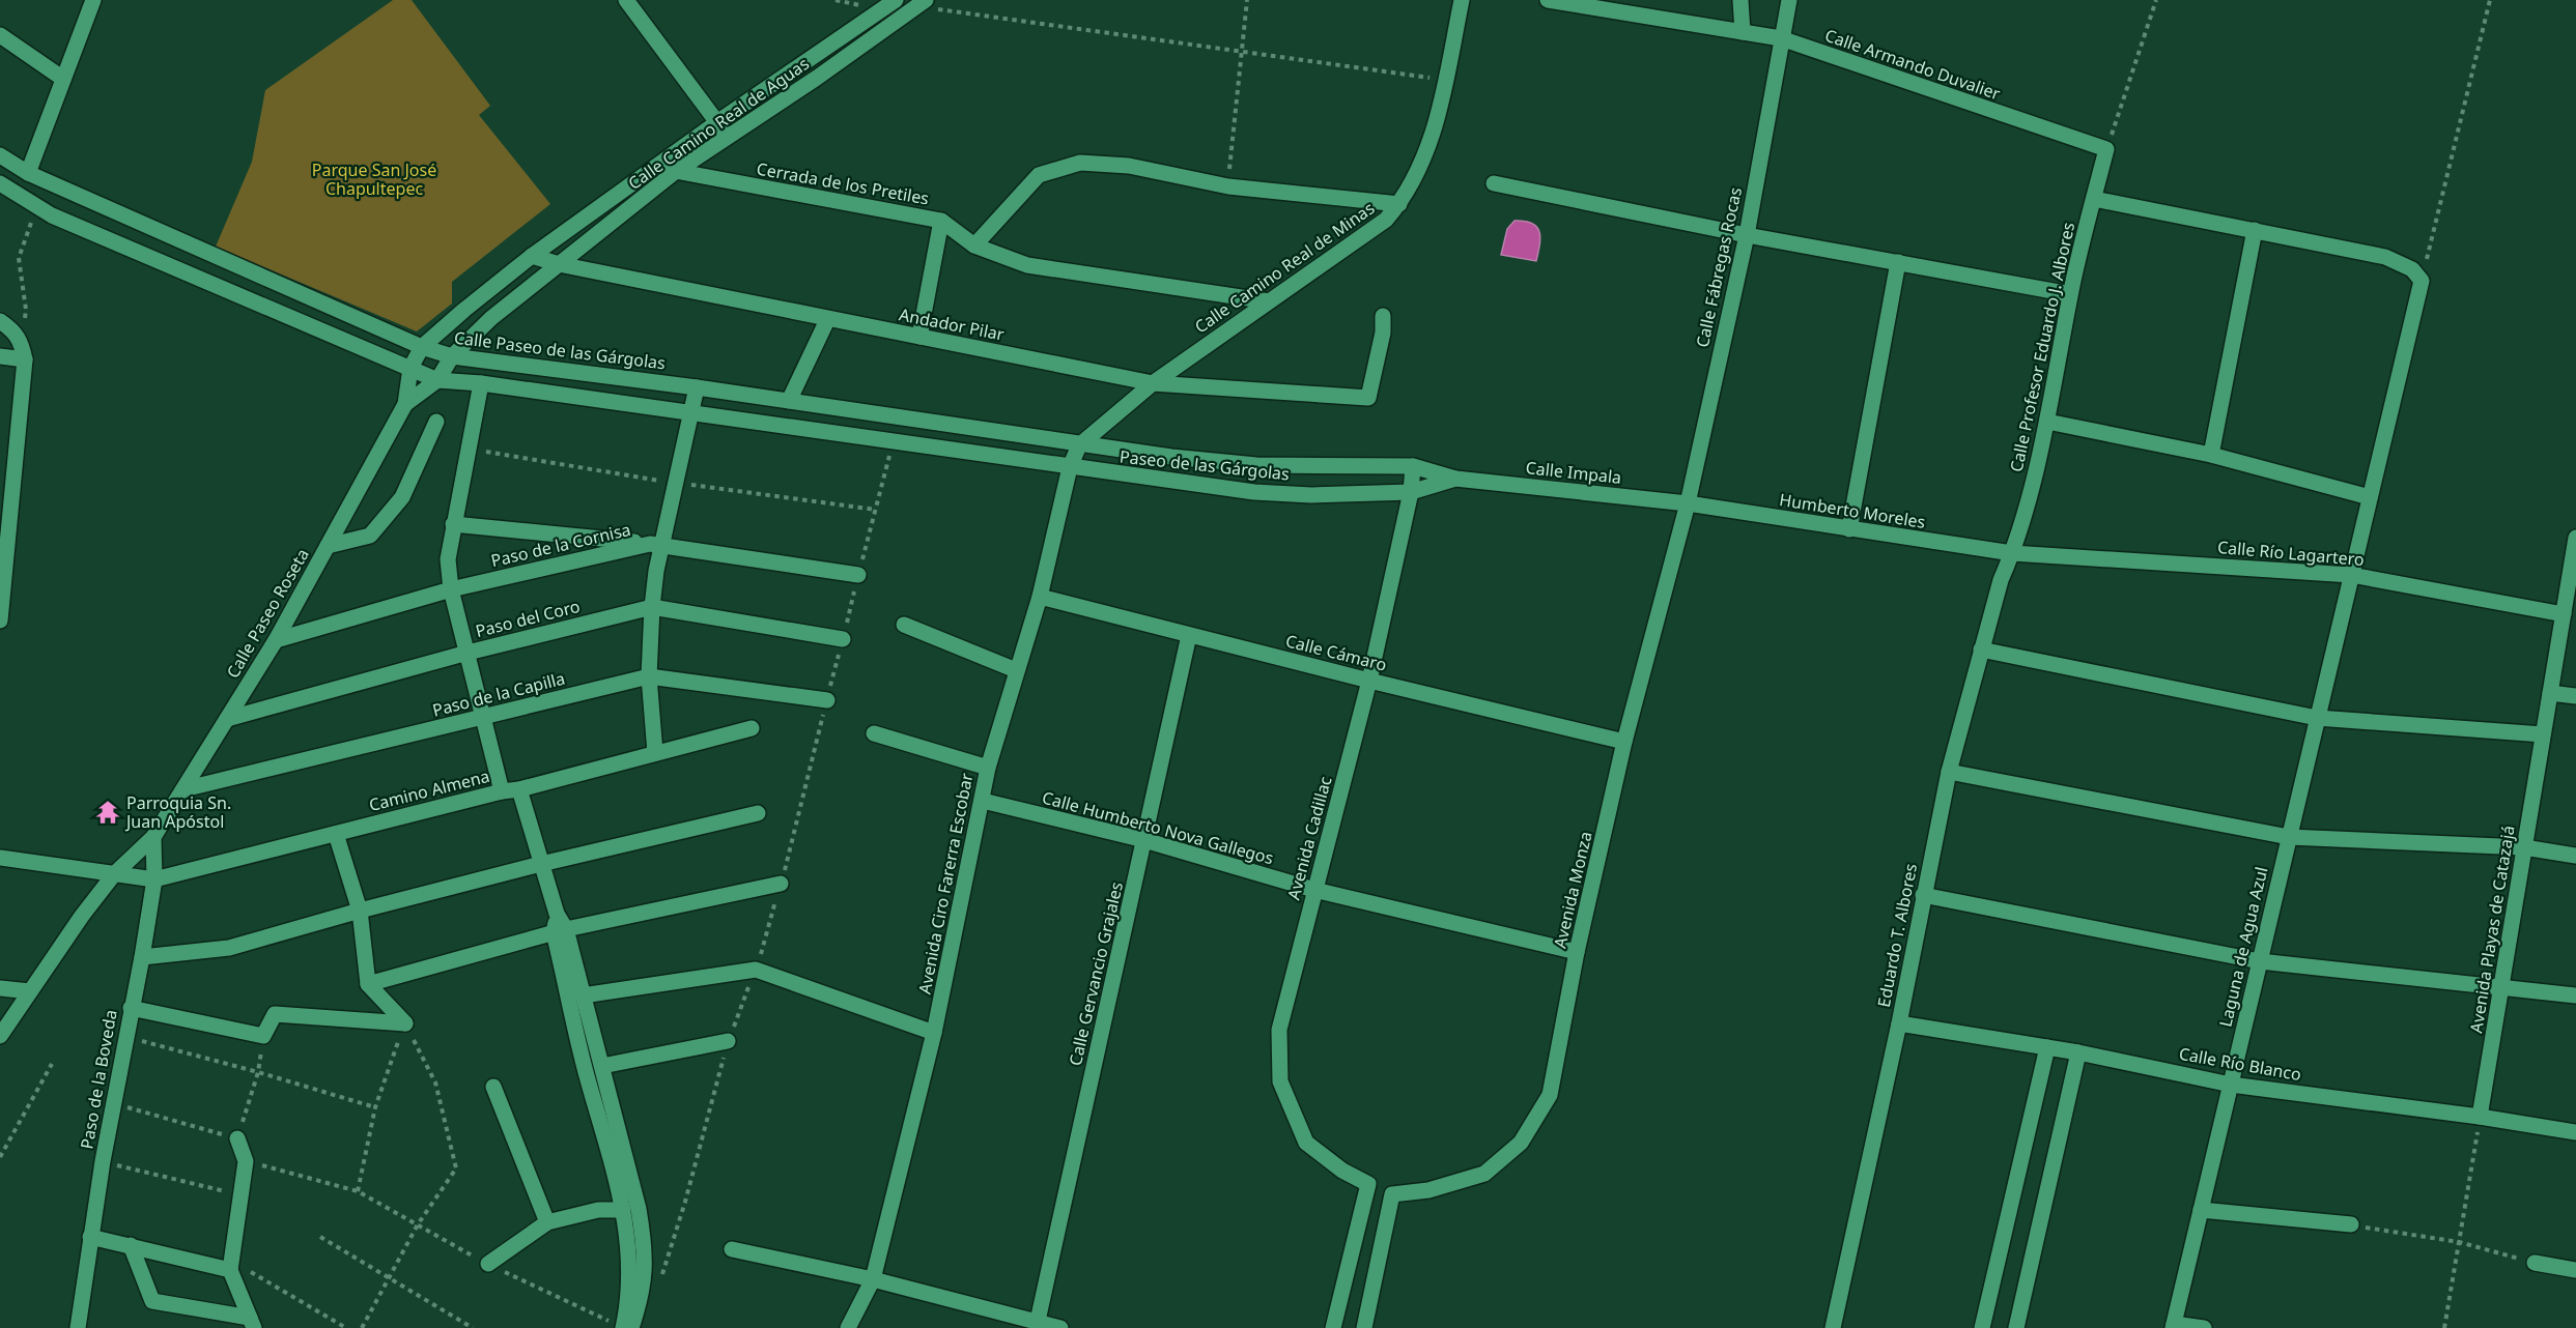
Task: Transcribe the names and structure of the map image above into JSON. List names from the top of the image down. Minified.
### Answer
{"streets":{"street":["Calle Armando Duvalier","Calle Camino Real de Aguas","Cerrada de los Pretiles","Calle Camino Real de Minas","Calle Fábregas Rocas","Andador Pilar","Calle Profesor Eduardo J. Albores","Calle Paseo de las Gárgolas","Paseo de las Gárgolas","Calle Impala","Humberto Moreles","Paso de la Cornisa","Calle Río Lagartero","Calle Paseo Roseta","Paso del Coro","Calle Cámaro","Paso de la Capilla","Camino Almena","Calle Humberto Nova Gallegos","Avenida Cadillac","Avenida Ciro Farerra Escobar","Avenida Monza","Avenida Playas de Catazajá","Eduardo T. Albores","Laguna de Agua Azul","Calle Gervancio Grajales","Calle Río Blanco","Paso de la Boveda"]},"crossings":[["Calle Armando Duvalier","Calle Fábregas Rocas"],["Calle Armando Duvalier","Calle Profesor Eduardo J. Albores"],["Calle Camino Real de Aguas","Cerrada de los Pretiles"],["Calle Camino Real de Aguas","Andador Pilar"],["Calle Camino Real de Aguas","Calle Paseo de las Gárgolas"],["Calle Camino Real de Aguas","Calle Paseo Roseta"],["Cerrada de los Pretiles","Calle Camino Real de Minas"],["Calle Camino Real de Minas","Andador Pilar"],["Calle Camino Real de Minas","Calle Paseo de las Gárgolas"],["Calle Camino Real de Minas","Paseo de las Gárgolas"],["Calle Camino Real de Minas","Avenida Ciro Farerra Escobar"],["Calle Fábregas Rocas","Calle Impala"],["Calle Fábregas Rocas","Humberto Moreles"],["Calle Fábregas Rocas","Avenida Monza"],["Calle Profesor Eduardo J. Albores","Humberto Moreles"],["Calle Profesor Eduardo J. Albores","Calle Río Lagartero"],["Calle Profesor Eduardo J. Albores","Eduardo T. Albores"],["Calle Paseo de las Gárgolas","Paseo de las Gárgolas"],["Calle Paseo de las Gárgolas","Calle Paseo Roseta"],["Calle Paseo de las Gárgolas","Avenida Ciro Farerra Escobar"],["Paseo de las Gárgolas","Calle Impala"],["Paseo de las Gárgolas","Avenida Cadillac"],["Paseo de las Gárgolas","Avenida Ciro Farerra Escobar"],["Calle Impala","Humberto Moreles"],["Calle Impala","Avenida Cadillac"],["Calle Impala","Avenida Monza"],["Humberto Moreles","Calle Río Lagartero"],["Humberto Moreles","Avenida Monza"],["Humberto Moreles","Eduardo T. Albores"],["Paso de la Cornisa","Calle Paseo Roseta"],["Calle Río Lagartero","Avenida Playas de Catazajá"],["Calle Río Lagartero","Eduardo T. Albores"],["Calle Río Lagartero","Laguna de Agua Azul"],["Calle Paseo Roseta","Paso del Coro"],["Calle Paseo Roseta","Paso de la Capilla"],["Calle Paseo Roseta","Camino Almena"],["Calle Paseo Roseta","Paso de la Boveda"],["Calle Cámaro","Avenida Cadillac"],["Calle Cámaro","Avenida Ciro Farerra Escobar"],["Calle Cámaro","Avenida Monza"],["Calle Cámaro","Calle Gervancio Grajales"],["Camino Almena","Paso de la Boveda"],["Calle Humberto Nova Gallegos","Avenida Cadillac"],["Calle Humberto Nova Gallegos","Avenida Ciro Farerra Escobar"],["Calle Humberto Nova Gallegos","Avenida Monza"],["Calle Humberto Nova Gallegos","Calle Gervancio Grajales"],["Avenida Playas de Catazajá","Calle Río Blanco"],["Eduardo T. Albores","Calle Río Blanco"],["Laguna de Agua Azul","Calle Río Blanco"]],"parks":["Parque San José Chapultepec"],"places":{"temple":["Parroquia Sn. Juan Apóstol"]}}
